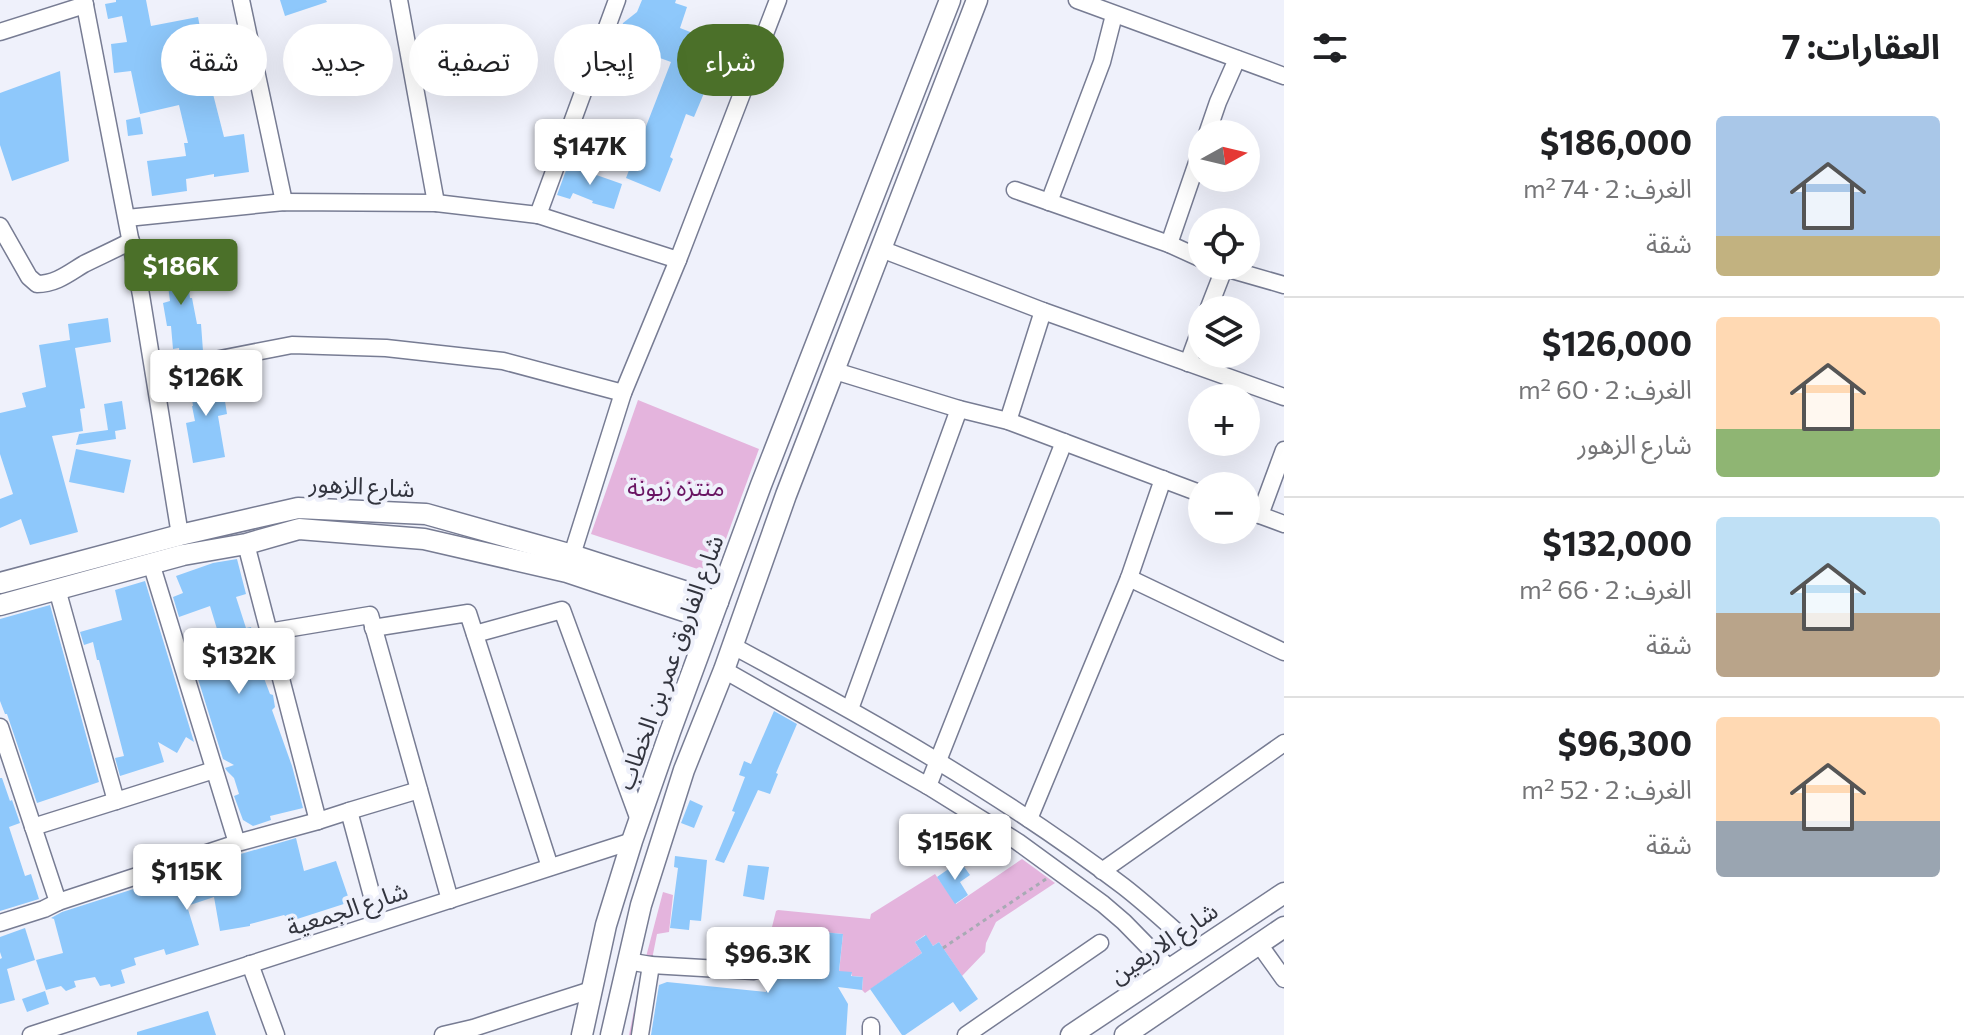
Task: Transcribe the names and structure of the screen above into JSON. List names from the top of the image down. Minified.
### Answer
{"streets":{"main road":["شارع الزهور","شارع الفاروق عمر بن الخطاب","شارع الاربعين"],"street":["شارع الجمعية"]},"crossings":[["شارع الزهور","شارع الفاروق عمر بن الخطاب"],["شارع الفاروق عمر بن الخطاب","شارع الجمعية"]],"parks":["منتزه زيونة"],"north":"right","page":{"heading":"العقارات: 7","chip":["شراء","إيجار","تصفية","جديد","شقة"],"list":[{"name":"$186,000","note":"الغرف: 2 · 74 m² · شقة"},{"name":"$126,000","note":"الغرف: 2 · 60 m² · شارع الزهور"},{"name":"$132,000","note":"الغرف: 2 · 66 m² · شقة"},{"name":"$96,300","note":"الغرف: 2 · 52 m² · شقة"}],"price":["$147K","$186K","$126K","$132K","$156K","$115K","$96.3K"],"map_buttons":["+","−"]}}
